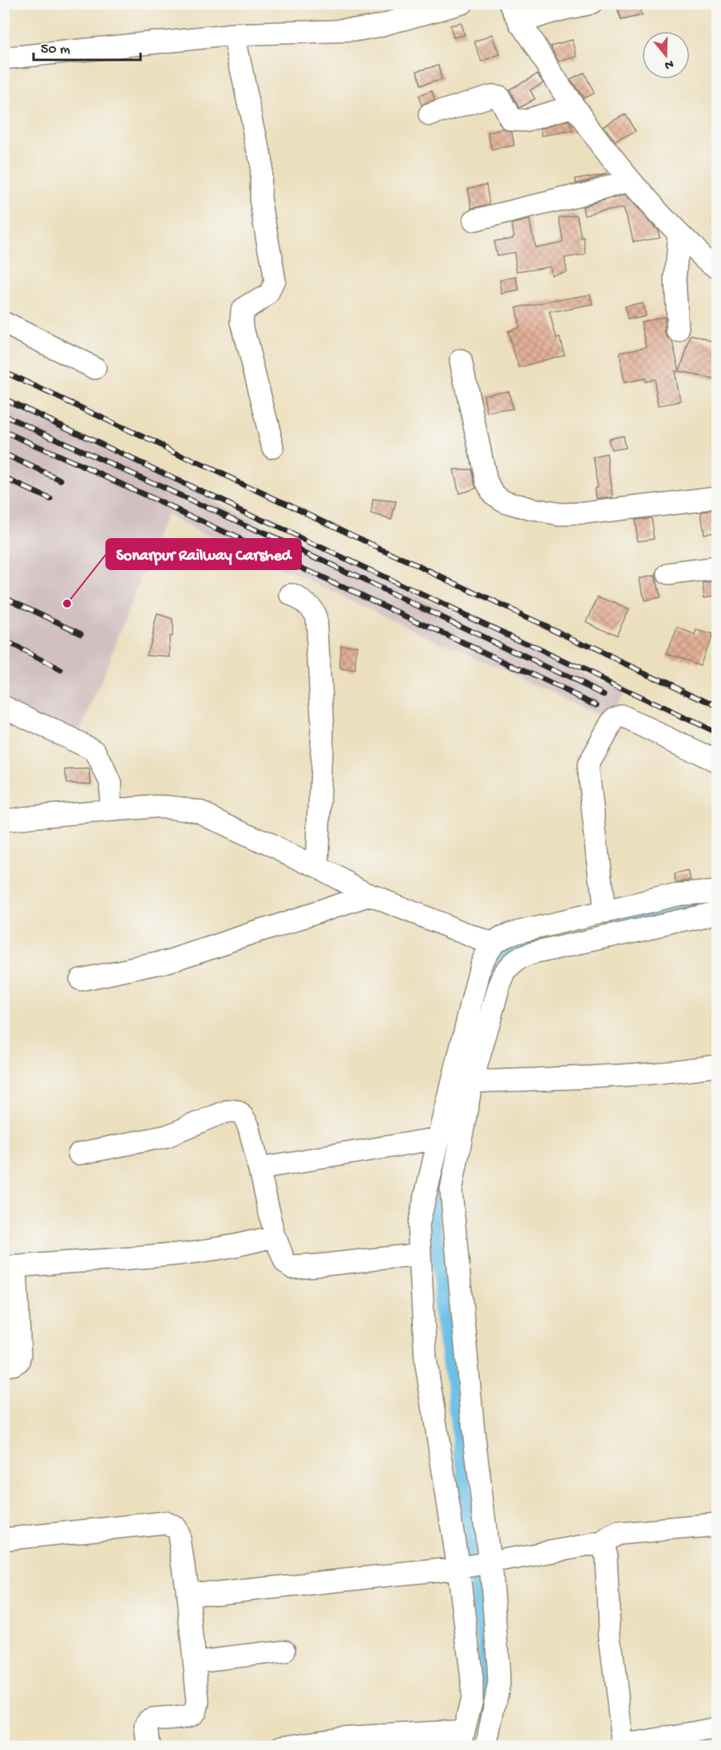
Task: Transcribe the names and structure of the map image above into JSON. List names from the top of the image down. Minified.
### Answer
{"places":["Sonarpur Railway Carshed"],"scale_bar":"50 m","north":"bottom"}
